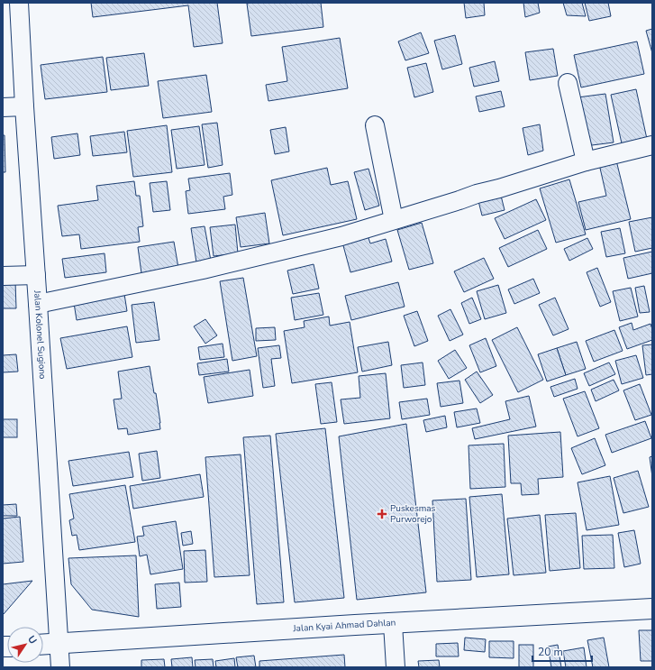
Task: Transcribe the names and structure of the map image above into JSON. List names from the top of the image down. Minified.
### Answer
{"streets":{"street":["Jalan Kolonel Sugiono","Jalan Kyai Ahmad Dahlan"]},"crossings":[["Jalan Kolonel Sugiono","Jalan Kyai Ahmad Dahlan"]],"places":{"health":["Puskesmas Purworejo"]},"scale_bar":"20 m","north":"top right"}
